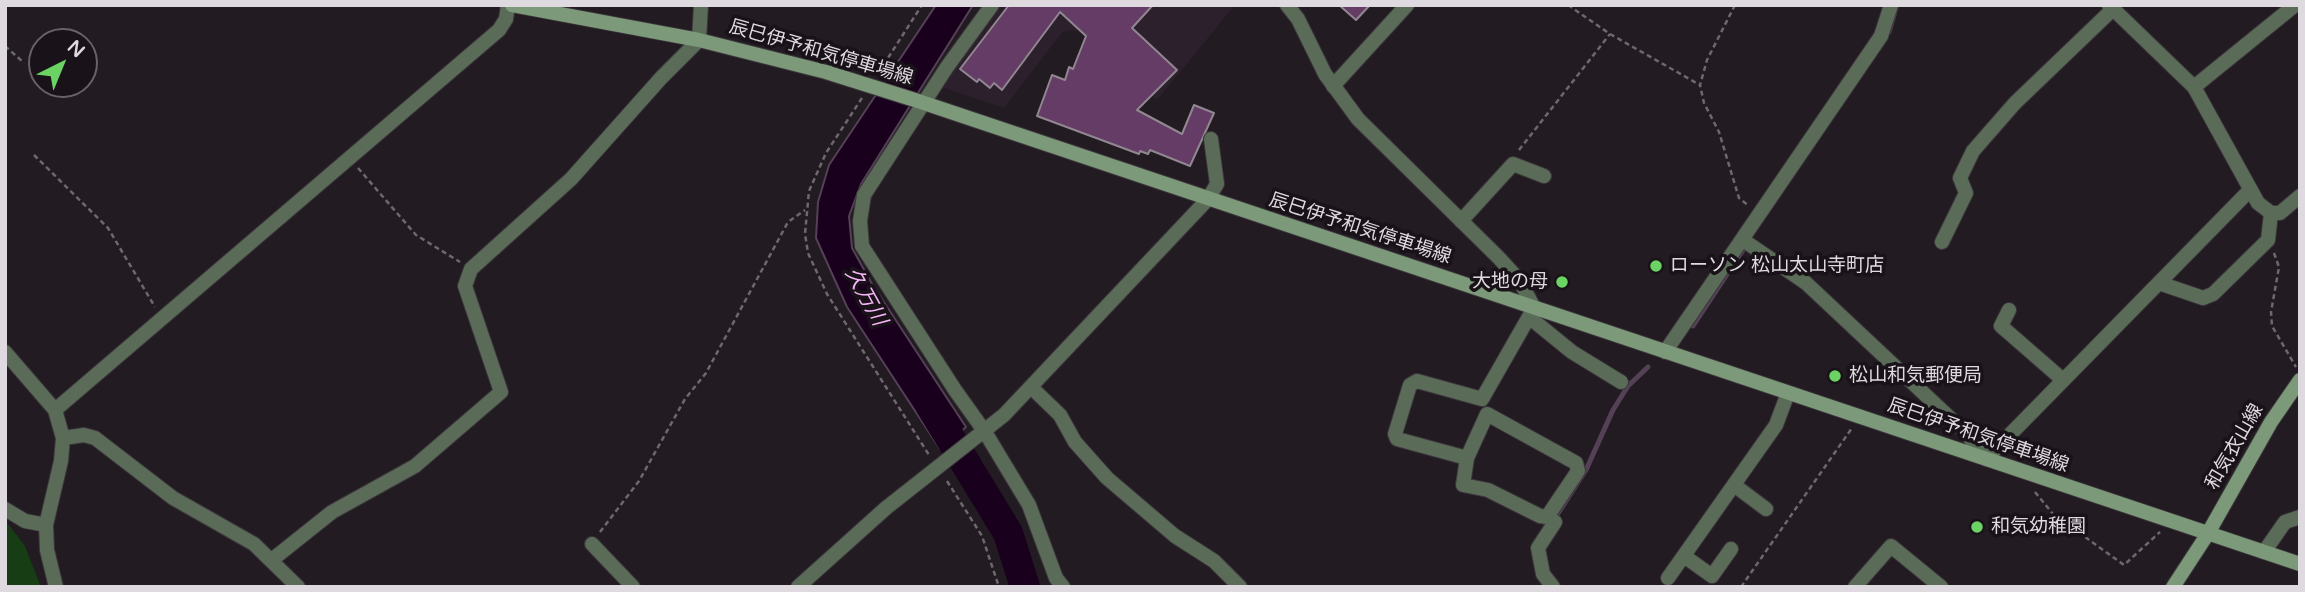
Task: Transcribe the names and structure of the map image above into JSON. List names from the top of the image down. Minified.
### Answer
{"streets":{"main road":["辰巳伊予和気停車場線","和気衣山線"]},"crossings":[["辰巳伊予和気停車場線","和気衣山線"]],"water":["久万川"],"places":["ローソン 松山太山寺町店","大地の母","松山和気郵便局","和気幼稚園"],"north":"top right"}
